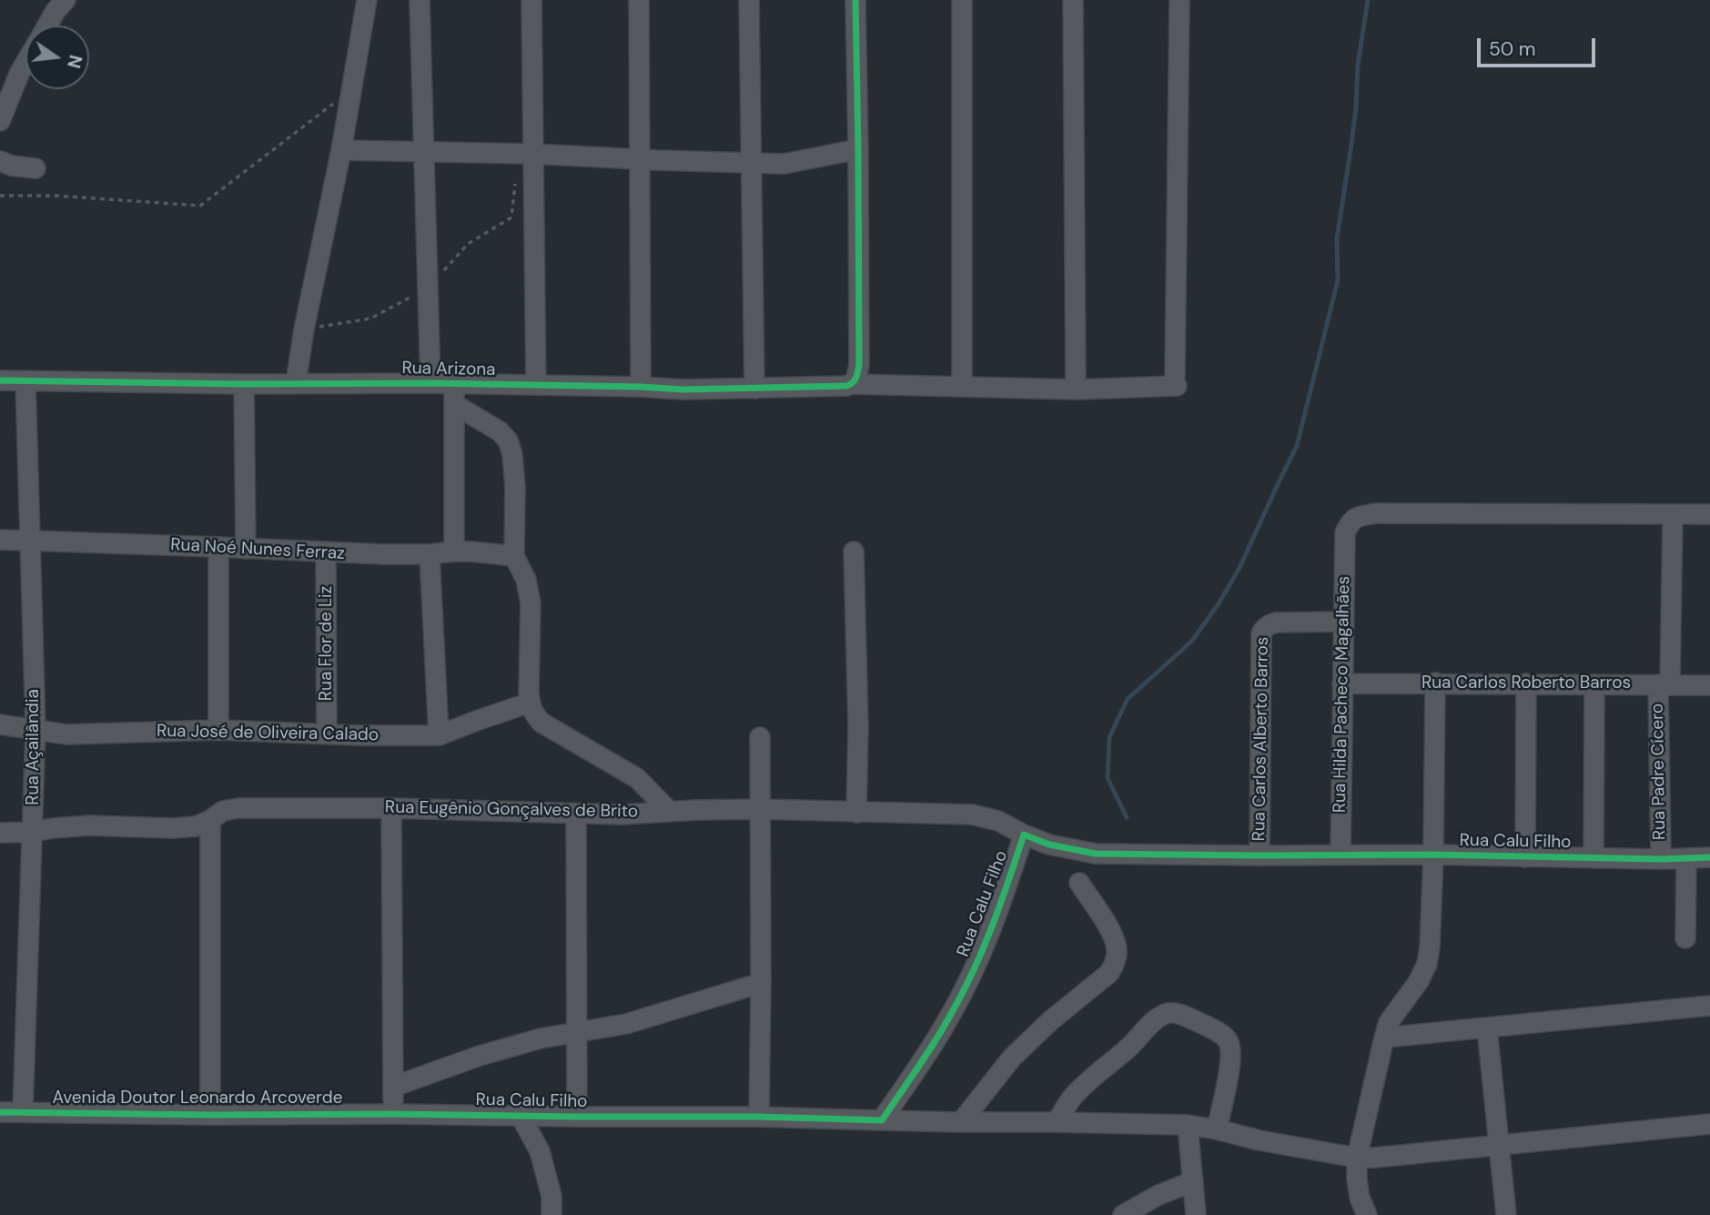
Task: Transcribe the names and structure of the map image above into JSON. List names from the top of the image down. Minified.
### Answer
{"streets":{"street":["Rua Arizona","Rua Noé Nunes Ferraz","Rua Flor de Liz","Rua Carlos Roberto Barros","Rua Hilda Pacheco Magalhães","Rua José de Oliveira Calado","Rua Carlos Alberto Barros","Rua Açailândia","Rua Padre Cícero","Rua Eugênio Gonçalves de Brito","Rua Calu Filho","Avenida Doutor Leonardo Arcoverde"]},"crossings":[["Rua Arizona","Rua Açailândia"],["Rua Noé Nunes Ferraz","Rua Flor de Liz"],["Rua Noé Nunes Ferraz","Rua Açailândia"],["Rua Flor de Liz","Rua José de Oliveira Calado"],["Rua Carlos Roberto Barros","Rua Hilda Pacheco Magalhães"],["Rua Carlos Roberto Barros","Rua Padre Cícero"],["Rua Hilda Pacheco Magalhães","Rua Carlos Alberto Barros"],["Rua Hilda Pacheco Magalhães","Rua Padre Cícero"],["Rua Hilda Pacheco Magalhães","Rua Calu Filho"],["Rua José de Oliveira Calado","Rua Açailândia"],["Rua Carlos Alberto Barros","Rua Calu Filho"],["Rua Açailândia","Rua Eugênio Gonçalves de Brito"],["Rua Açailândia","Avenida Doutor Leonardo Arcoverde"],["Rua Padre Cícero","Rua Calu Filho"],["Rua Eugênio Gonçalves de Brito","Rua Calu Filho"],["Rua Calu Filho","Avenida Doutor Leonardo Arcoverde"]],"scale_bar":"50 m","north":"right"}
